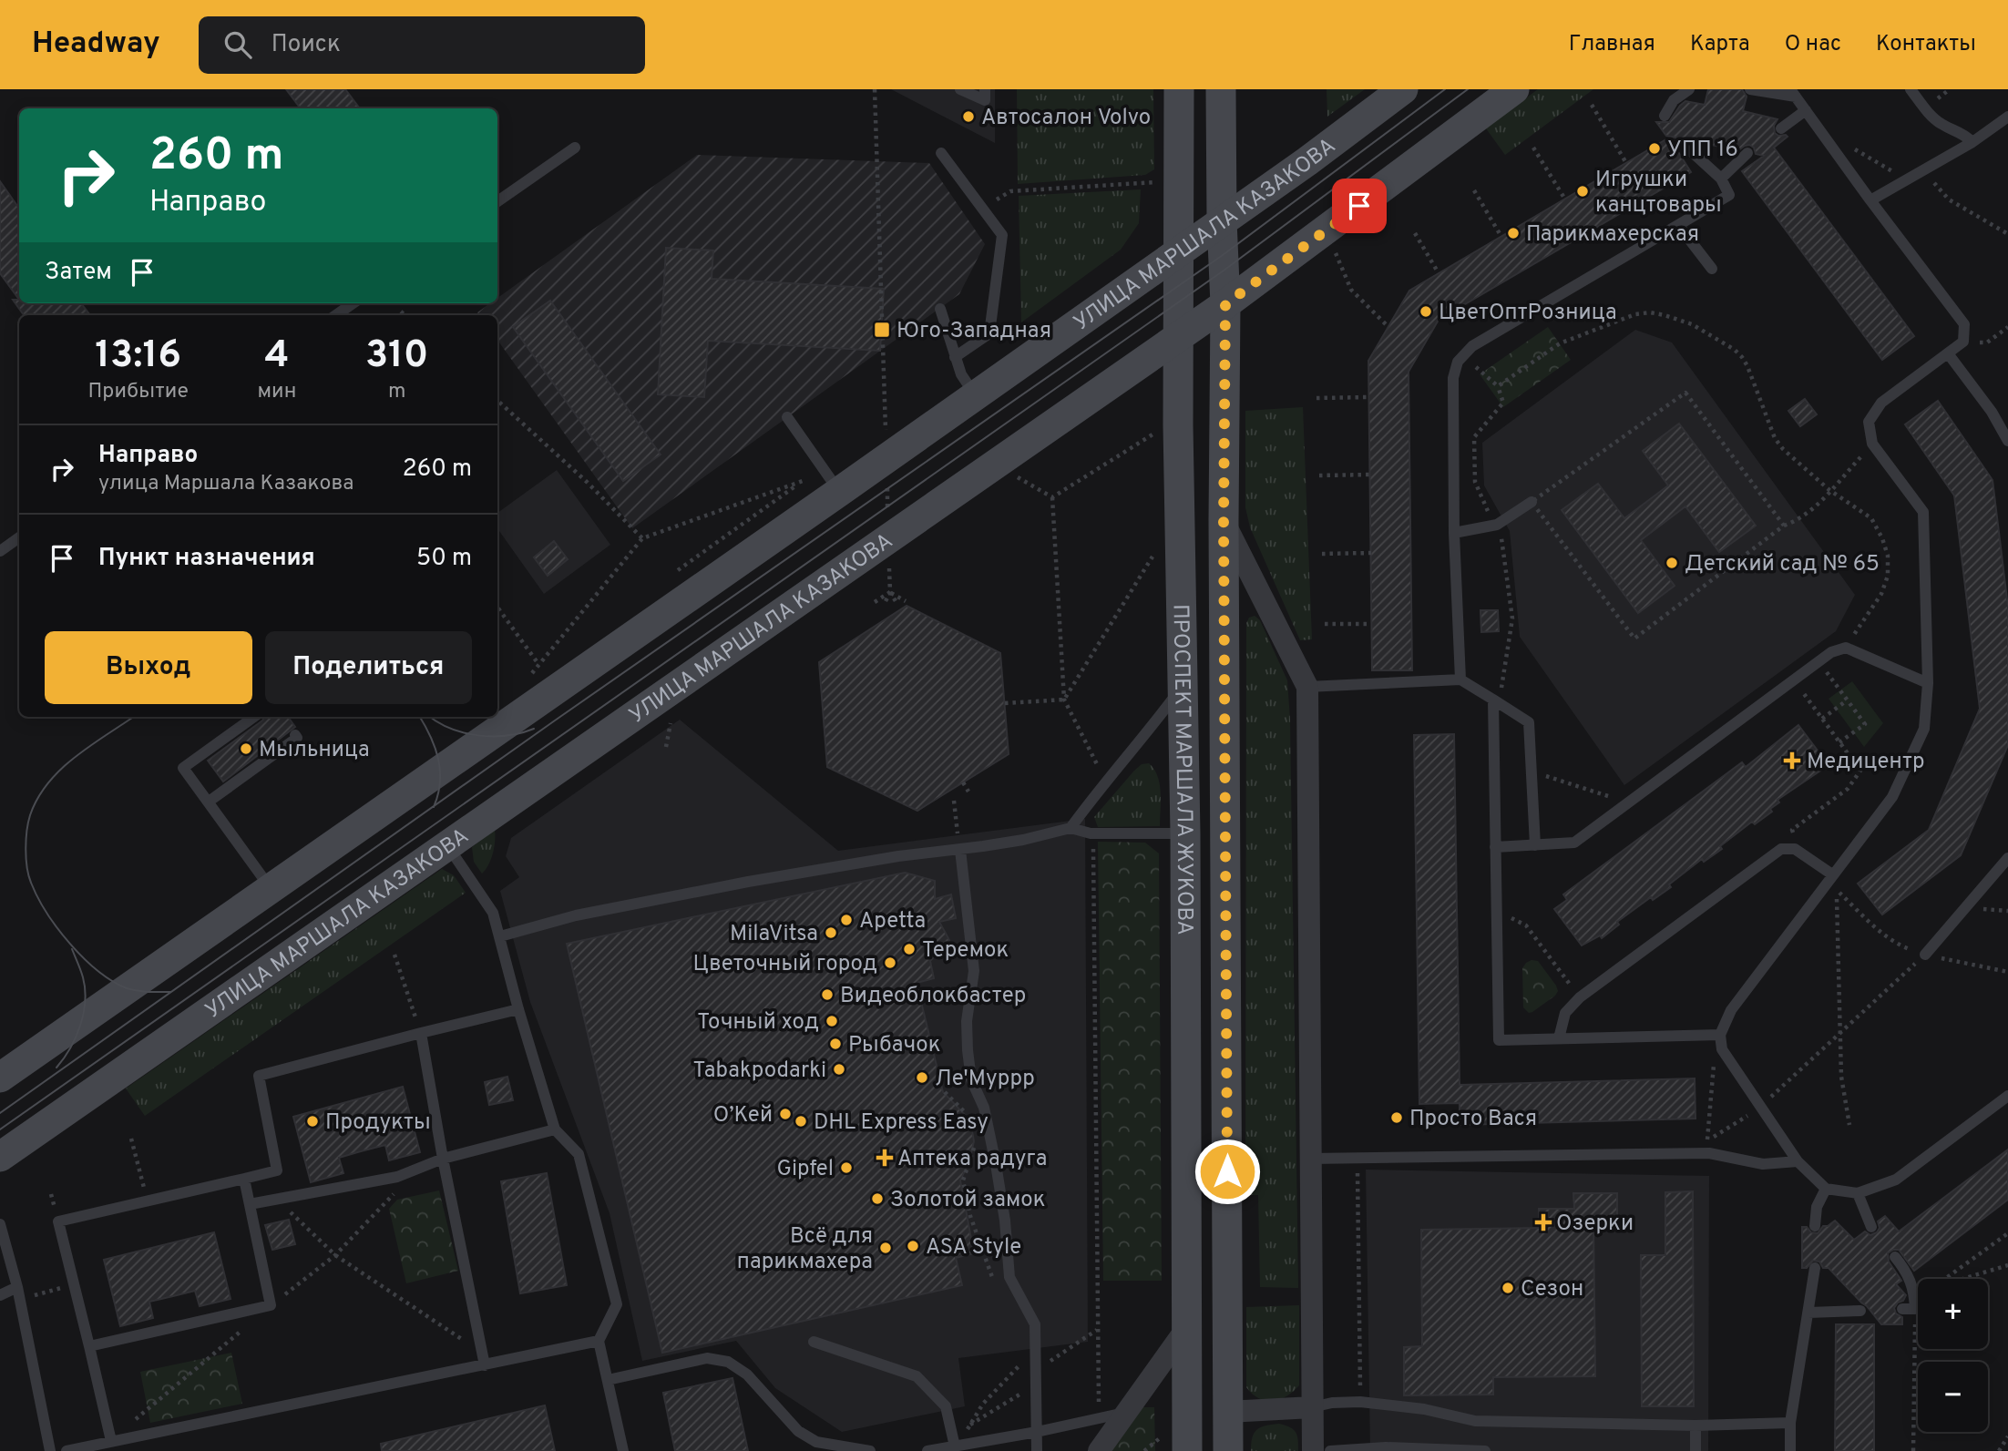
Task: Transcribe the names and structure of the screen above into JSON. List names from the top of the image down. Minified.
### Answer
{"streets":{"main road":["УЛИЦА МАРШАЛА КАЗАКОВА","ПРОСПЕКТ МАРШАЛА ЖУКОВА"]},"crossings":[["УЛИЦА МАРШАЛА КАЗАКОВА","ПРОСПЕКТ МАРШАЛА ЖУКОВА"]],"places":{"other":["Автосалон Volvo","УПП 16","Игрушки канцтовары","Парикмахерская","ЦветОптРозница","Детский сад № 65","Мыльница","Apetta","MilaVitsa","Теремок","Цветочный город","Видеоблокбастер","Точный ход","Рыбачок","Tabakpodarki","Ле'Муррр","О’Кей","Просто Вася","Продукты","DHL Express Easy","Gipfel","Золотой замок","ASA Style","Всё для парикмахера","Сезон"],"transit":["Юго-Западная"],"health":["Медицентр","Аптека радуга","Озерки"]},"page":{"header":"Headway","search":"Поиск","nav":["Главная","Карта","О нас","Контакты"],"turn":["260 m","Направо"],"then":"Затем","eta":["13:16","Прибытие","4","мин","310","m"],"list":[{"name":"Направо","note":"улица Маршала Казакова","value":"260 m"},{"name":"Пункт назначения","value":"50 m"}],"buttons":["Выход","Поделиться"],"map_buttons":["+","−"]}}
